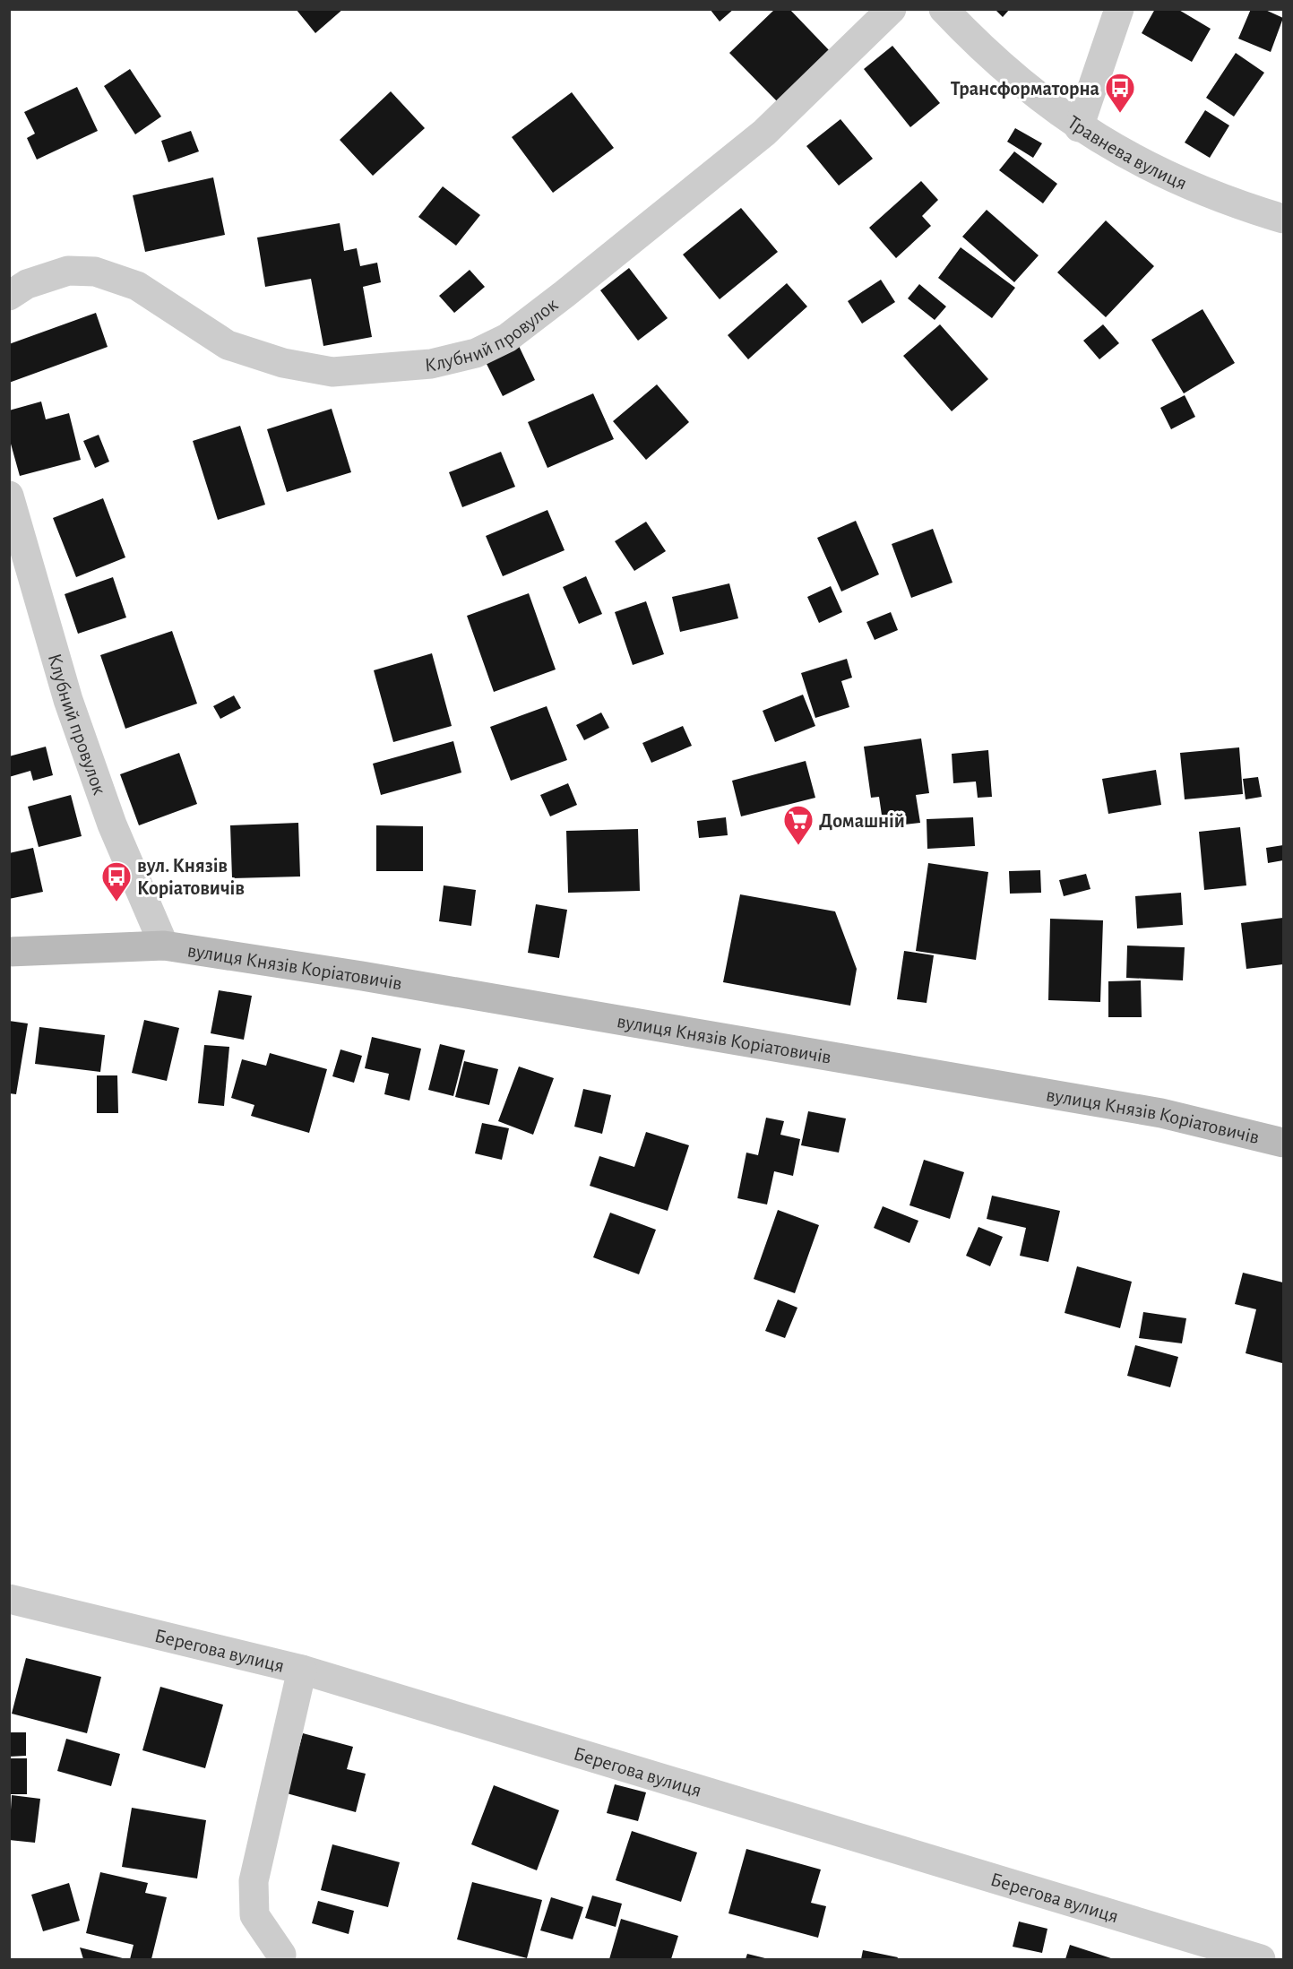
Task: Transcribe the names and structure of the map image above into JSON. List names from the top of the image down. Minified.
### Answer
{"streets":{"main road":["вулиця Князів Коріатовичів"],"street":["Травнева вулиця","Клубний провулок","Берегова вулиця"]},"crossings":[["Клубний провулок","вулиця Князів Коріатовичів"]],"places":{"bus stop":["Трансформаторна","вул. Князів Коріатовичів"],"supermarket":["Домашній"]}}
